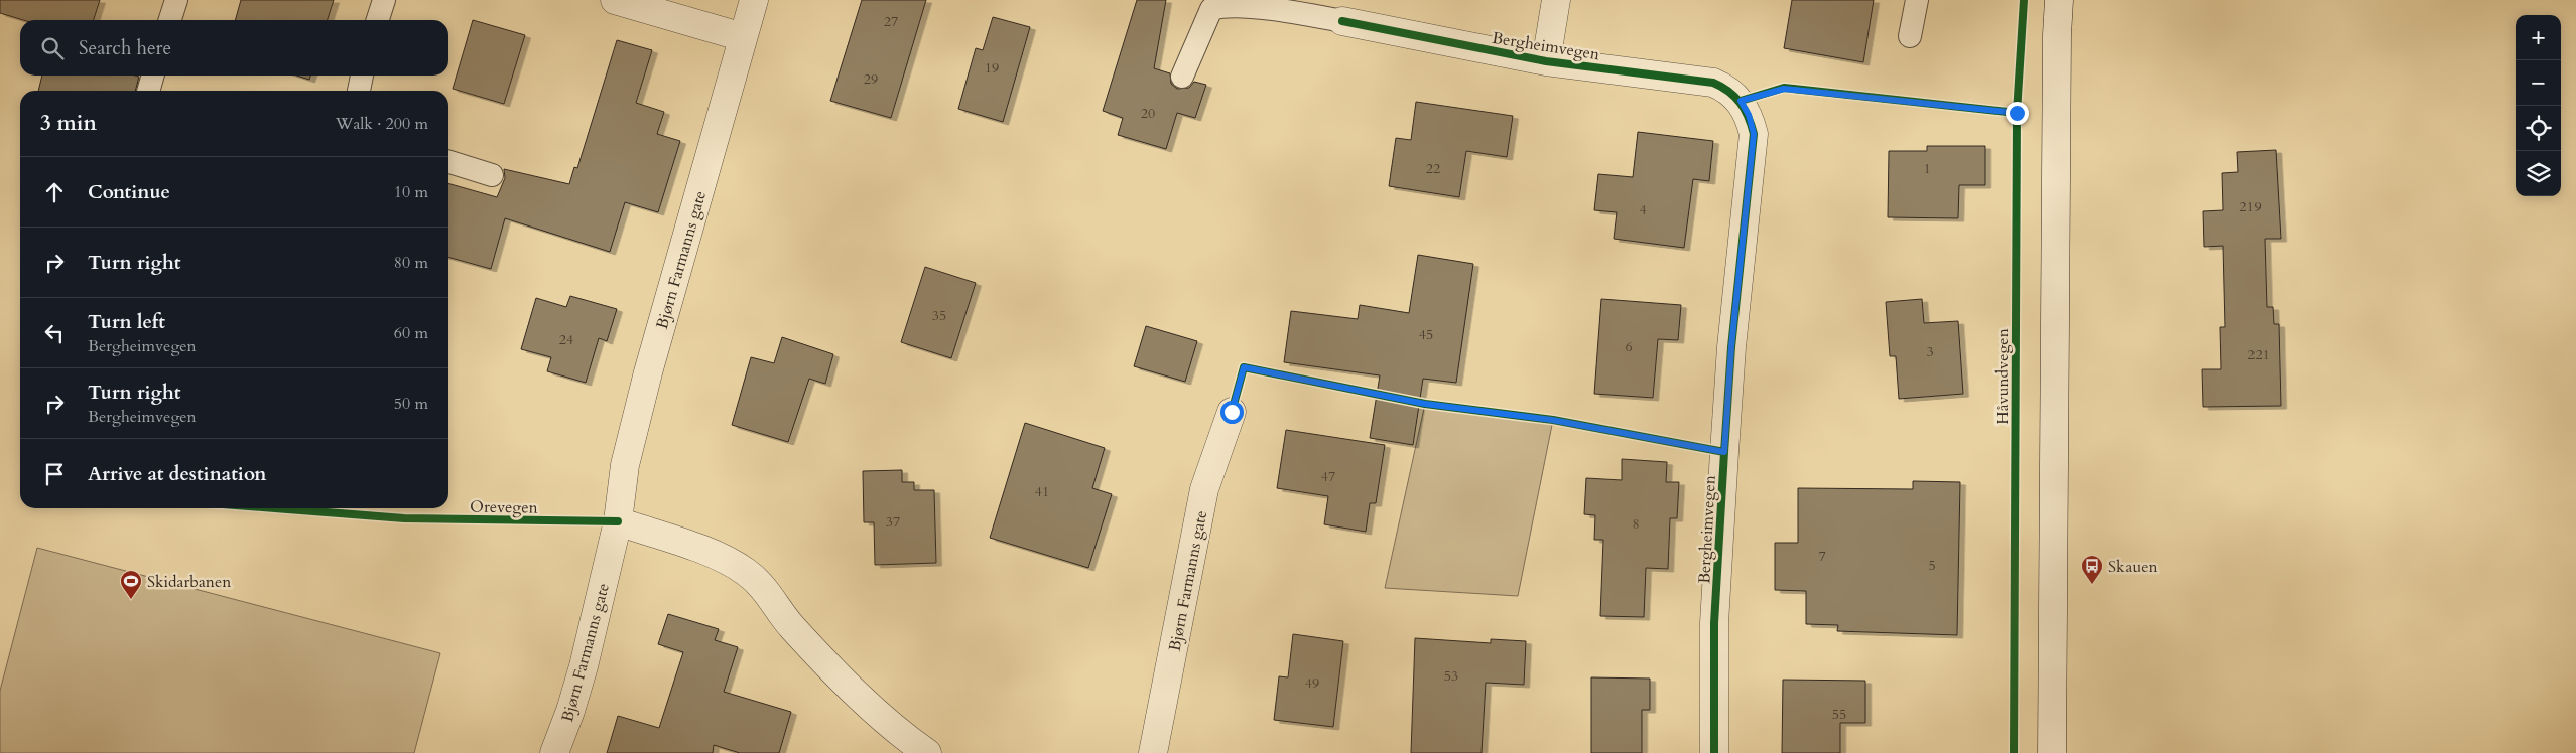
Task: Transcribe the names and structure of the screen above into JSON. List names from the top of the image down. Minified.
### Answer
{"streets":{"street":["Bergheimvegen","Bjørn Farmanns gate"],"cycle path":["Håvundvegen","Orevegen"]},"places":{"bus stop":["Skauen"],"sports":["Skidarbanen"]},"house_numbers":["27","19","29","20","22","1","219","4","35","45","24","6","3","221","47","41","37","8","7","5","53","49","55"],"page":{"map_buttons":["+","−"],"search":"Search here","heading":["3 min","Walk · 200 m"],"list":[["Continue","10 m"],["Turn right","80 m"],["Turn left","Bergheimvegen","60 m"],["Turn right","Bergheimvegen","50 m"],"Arrive at destination"]}}
